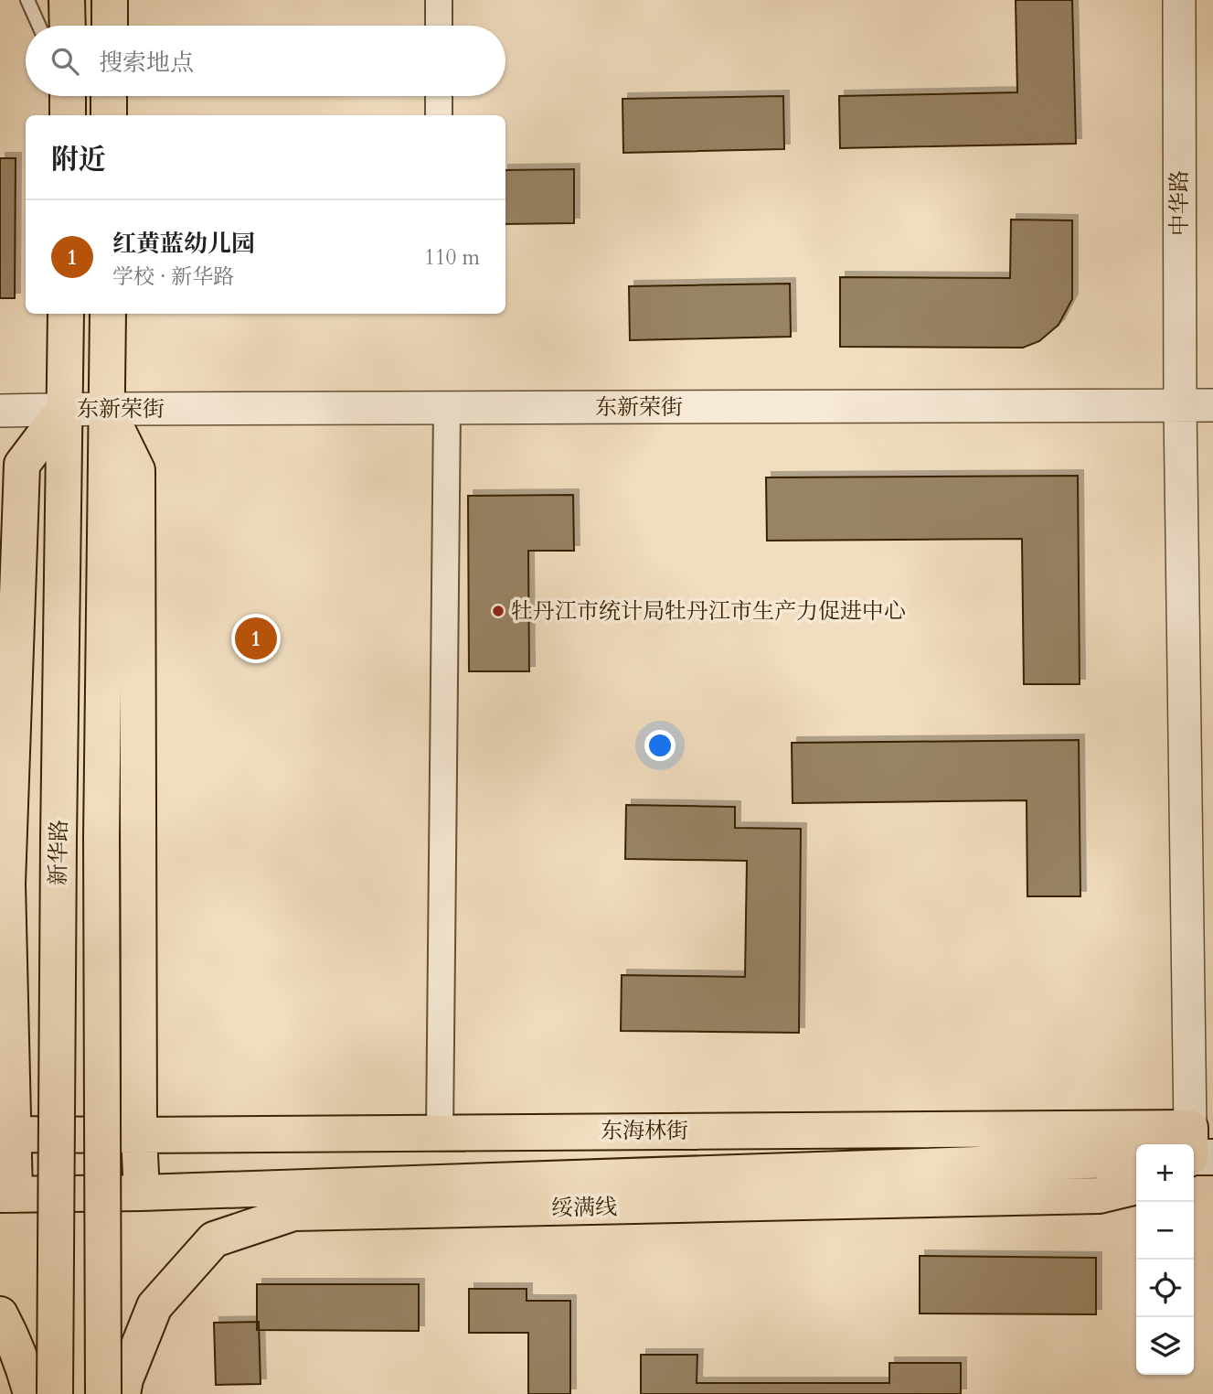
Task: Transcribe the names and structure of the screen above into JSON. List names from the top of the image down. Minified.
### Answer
{"streets":{"main road":["新华路","东海林街","绥满线"],"street":["中华路","东新荣街"]},"crossings":[["中华路","东新荣街"],["中华路","东海林街"],["东新荣街","新华路"]],"places":["牡丹江市统计局牡丹江市生产力促进中心"],"page":{"search":"搜索地点","heading":"附近","list":[{"mark":"1","name":"红黄蓝幼儿园","note":"学校 · 新华路","value":"110 m"}],"pins":"1","map_buttons":["+","−"]}}
